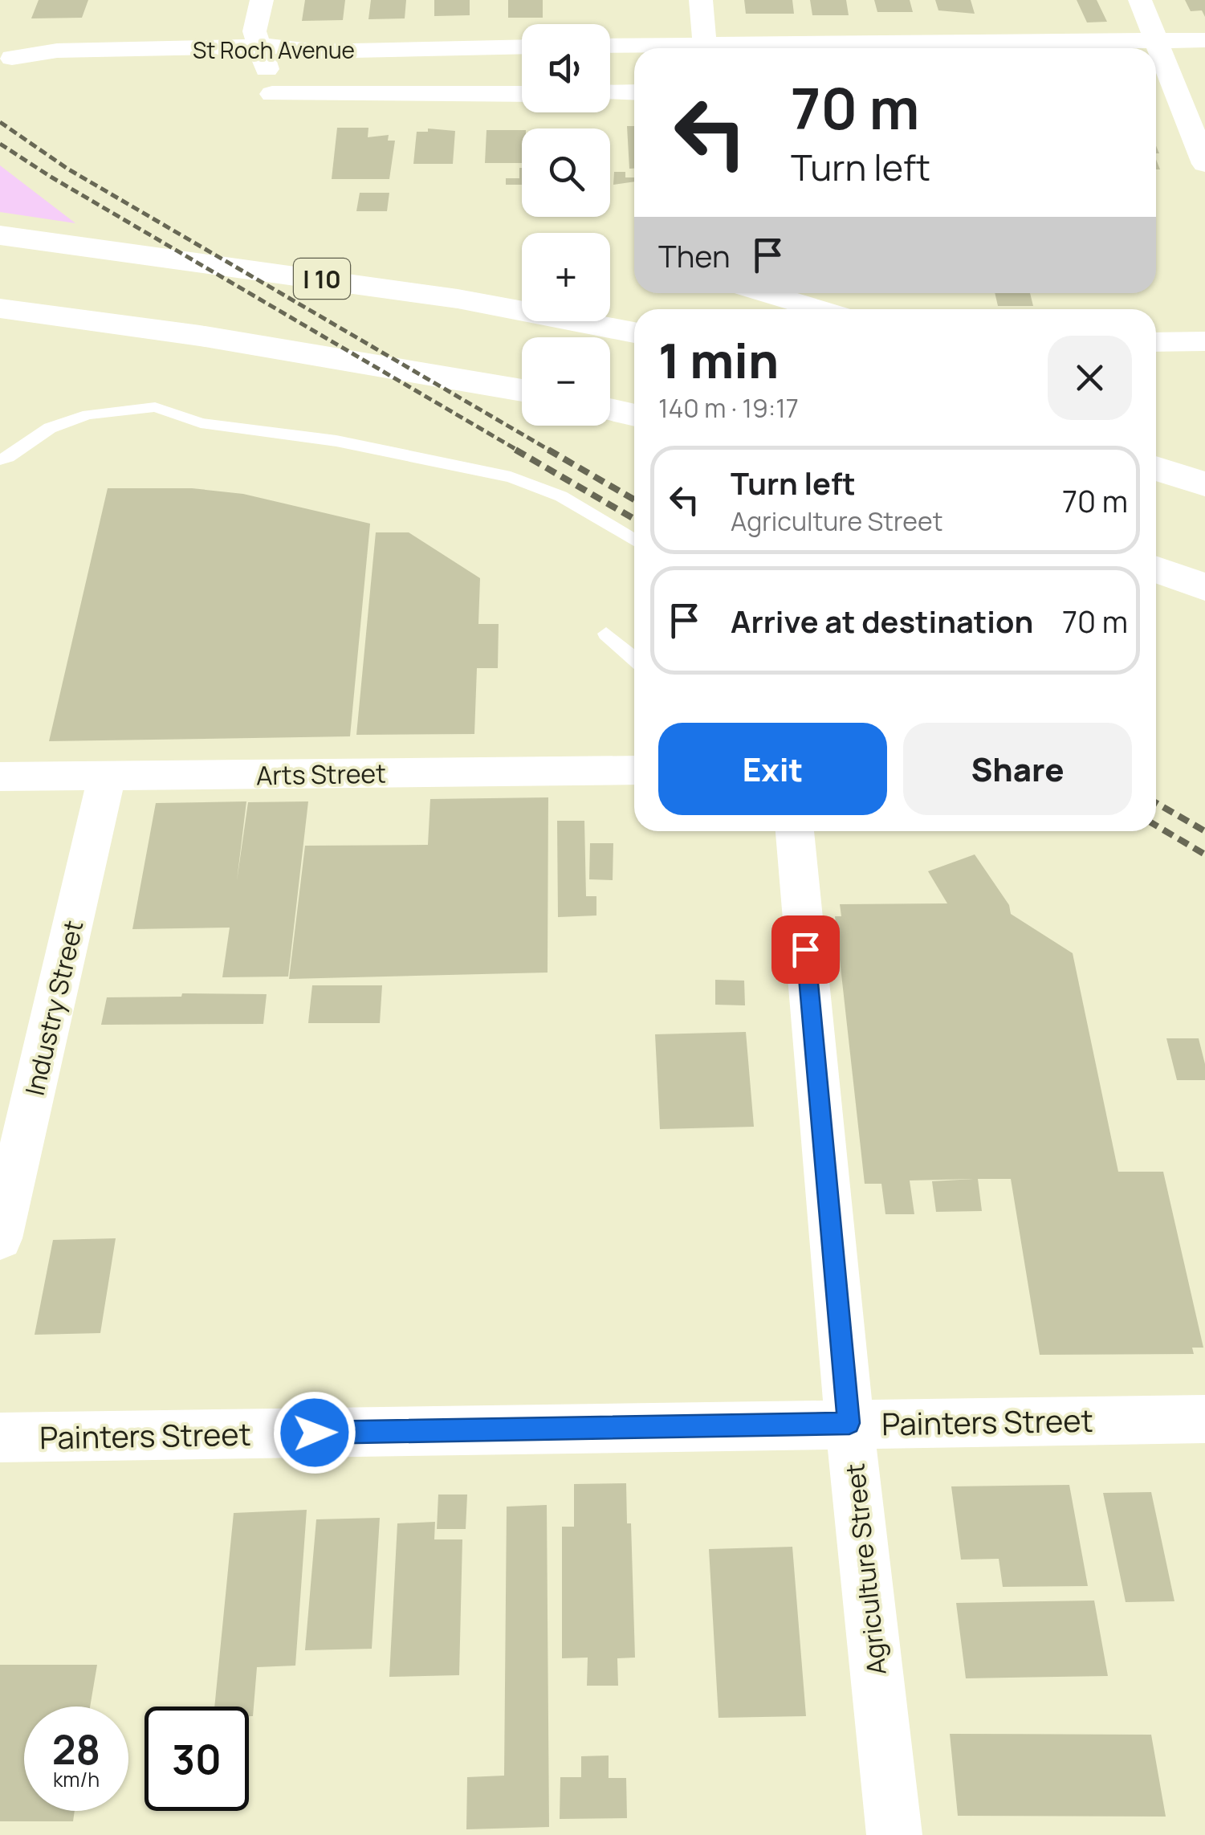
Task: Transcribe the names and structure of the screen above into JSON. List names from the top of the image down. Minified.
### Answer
{"streets":{"highway":["I 10"],"street":["St Roch Avenue","Arts Street","Industry Street","Painters Street","Agriculture Street"]},"crossings":[["Arts Street","Industry Street"],["Painters Street","Agriculture Street"]],"page":{"map_buttons":["+","−"],"turn":["70 m","Turn left"],"then":"Then","heading":["1 min","140 m · 19:17"],"list":[{"name":"Turn left","note":"Agriculture Street","value":"70 m"},{"name":"Arrive at destination","value":"70 m"}],"buttons":["Exit","Share"],"speed":"28 km/h","limit":"30"}}
